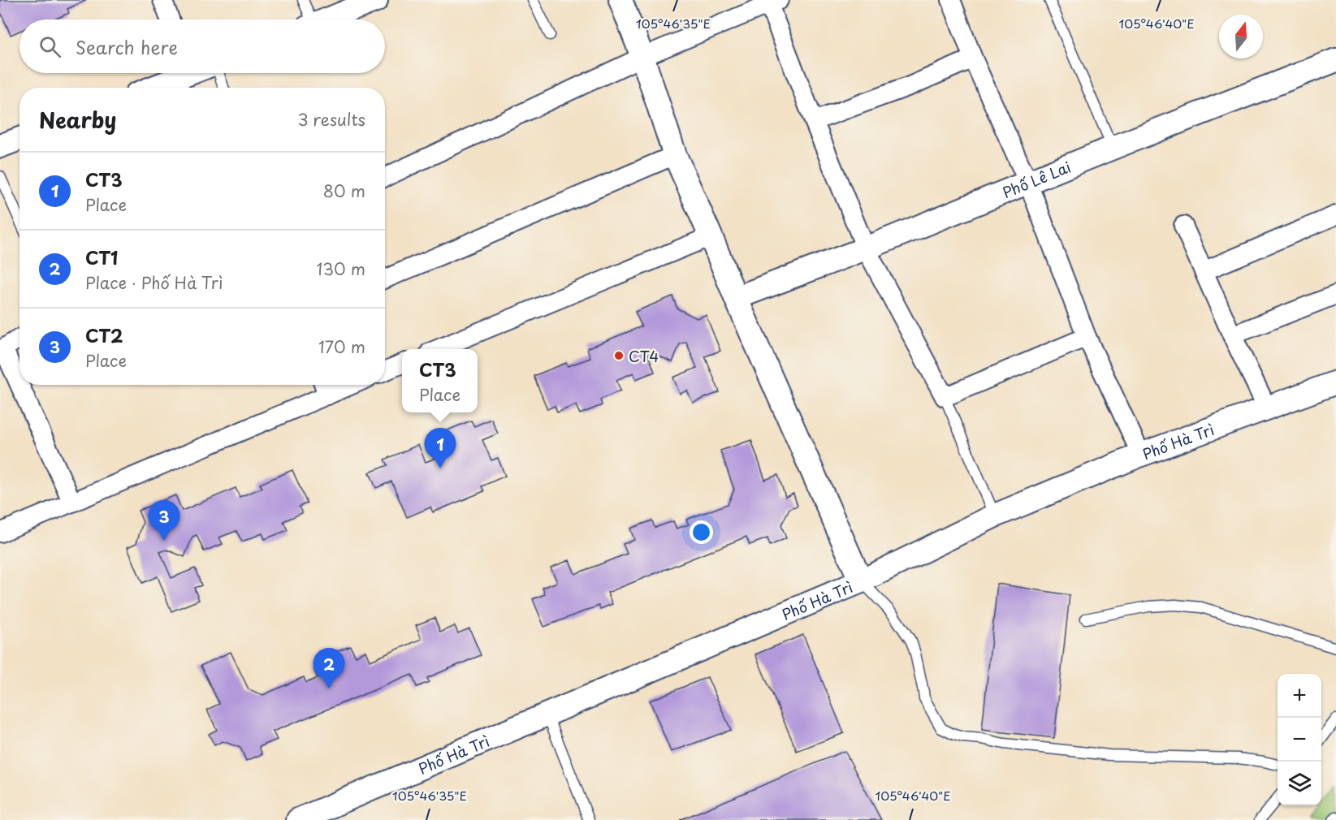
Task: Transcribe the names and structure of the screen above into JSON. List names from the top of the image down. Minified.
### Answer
{"streets":{"street":["Phố Lê Lai","Phố Hà Trì"]},"places":["CT4"],"north":"top","page":{"search":"Search here","heading":["Nearby","3 results"],"list":[{"mark":"1","name":"CT3","note":"Place","value":"80 m"},{"mark":"2","name":"CT1","note":"Place · Phố Hà Trì","value":"130 m"},{"mark":"3","name":"CT2","note":"Place","value":"170 m"}],"popup":["CT3","Place"],"pins":["1","3","2"],"map_buttons":["+","−"]},"coordinates":["105°46'35\"E","105°46'40\"E"]}
